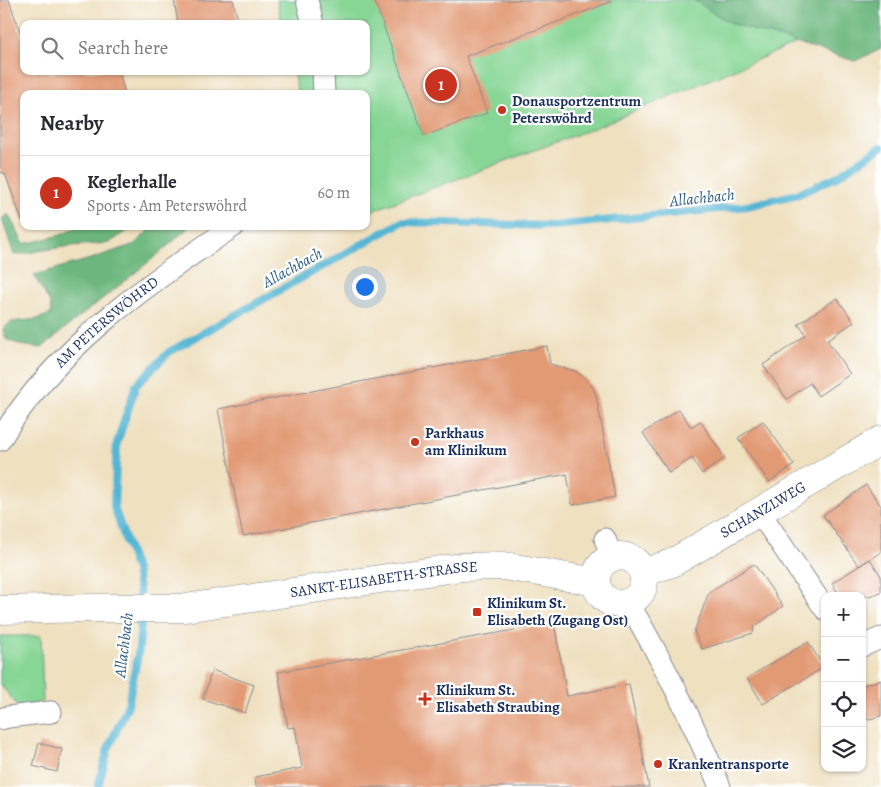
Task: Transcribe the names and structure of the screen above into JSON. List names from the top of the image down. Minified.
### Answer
{"streets":{"street":["AM PETERSWÖHRD","SCHANZLWEG","SANKT-ELISABETH-STRASSE"]},"crossings":[["SCHANZLWEG","SANKT-ELISABETH-STRASSE"]],"water":["Allachbach"],"places":{"other":["Donausportzentrum Peterswöhrd","Parkhaus am Klinikum","Krankentransporte"],"transit":["Klinikum St. Elisabeth (Zugang Ost)"],"health":["Klinikum St. Elisabeth Straubing"]},"page":{"search":"Search here","pins":"1","heading":"Nearby","list":[{"mark":"1","name":"Keglerhalle","note":"Sports · Am Peterswöhrd","value":"60 m"}],"map_buttons":["+","−"]}}
